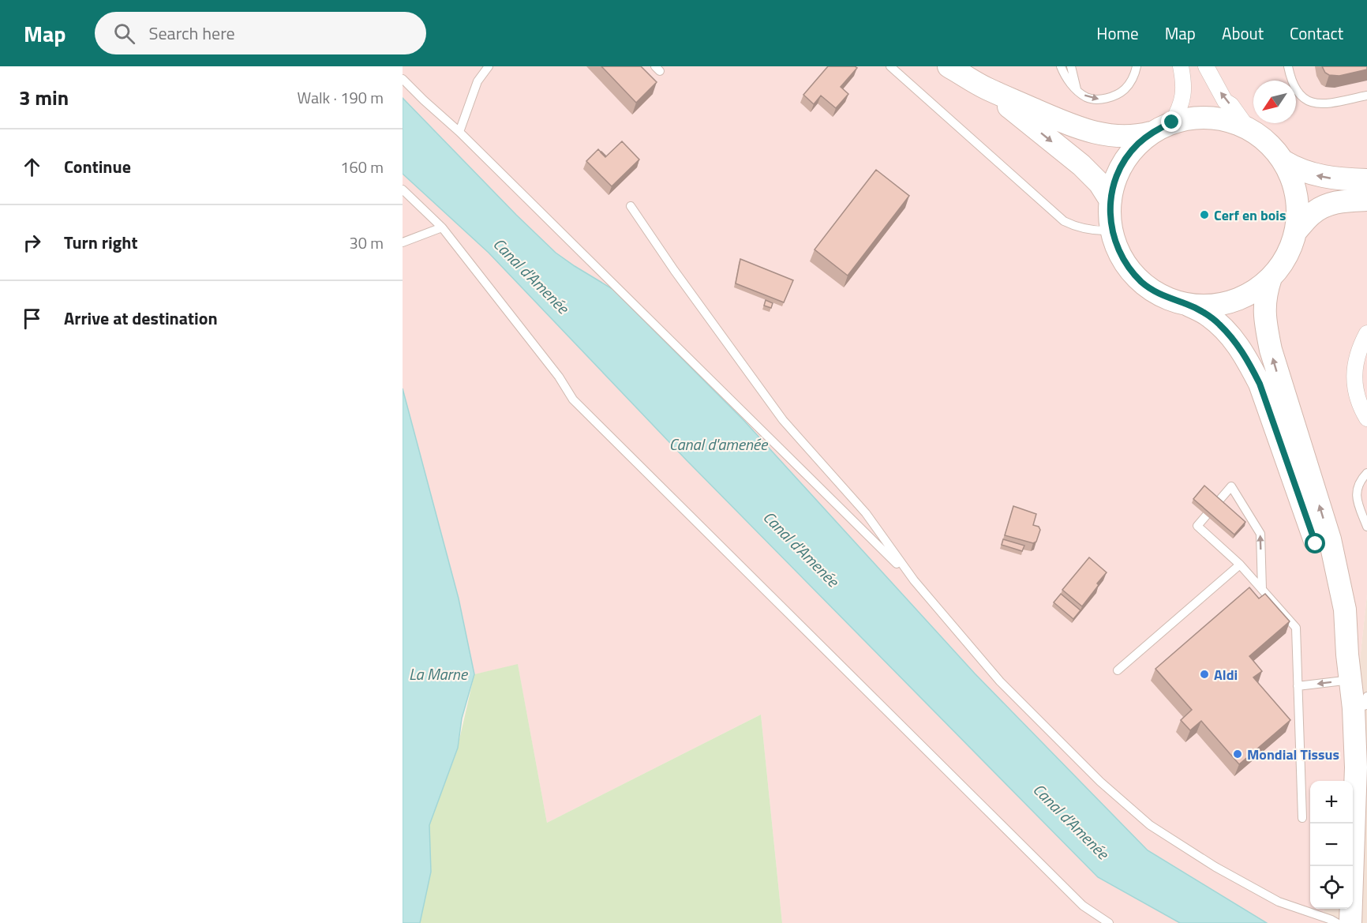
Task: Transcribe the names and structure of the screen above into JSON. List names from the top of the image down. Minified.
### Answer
{"water":["Canal d'Amenée","Canal d'amenée","La Marne"],"places":["Cerf en bois","Aldi","Mondial Tissus"],"north":"bottom left","page":{"header":"Map","search":"Search here","nav":["Home","Map","About","Contact"],"heading":["3 min","Walk · 190 m"],"list":[["Continue","160 m"],["Turn right","30 m"],"Arrive at destination"],"map_buttons":["+","−"]}}
